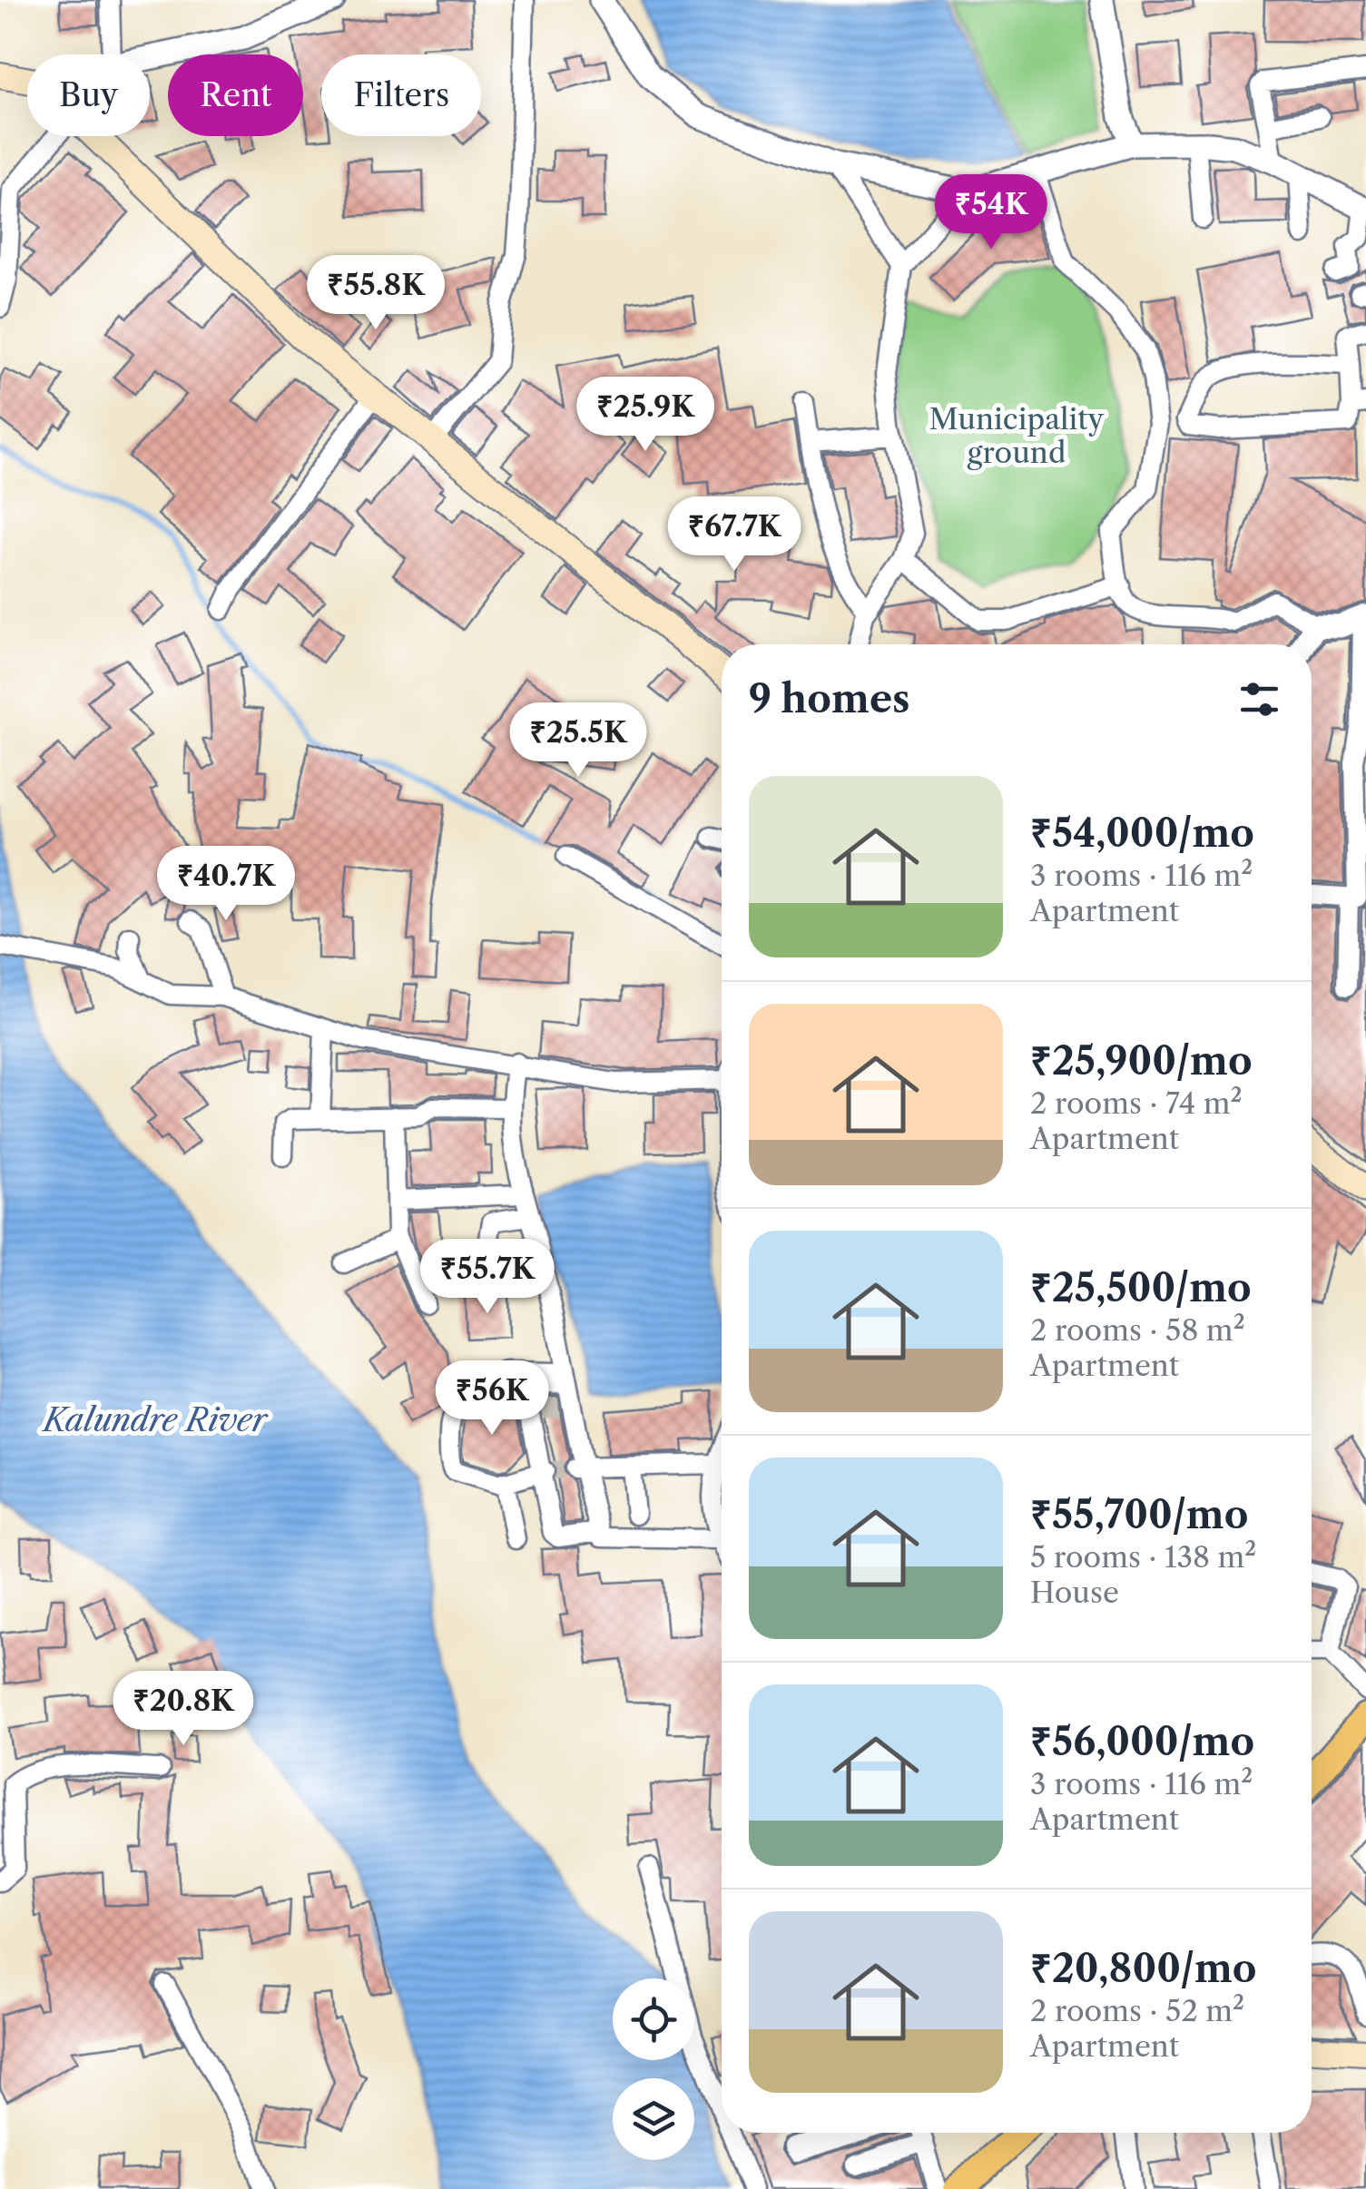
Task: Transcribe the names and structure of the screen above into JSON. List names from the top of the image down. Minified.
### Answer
{"water":["Kalundre River"],"parks":["Municipality ground"],"page":{"chip":["Buy","Rent","Filters"],"price":["₹54K","₹55.8K","₹25.9K","₹67.7K","₹25.5K","₹40.7K","₹55.7K","₹56K","₹20.8K"],"heading":"9 homes","list":[{"name":"₹54,000/mo","note":"3 rooms · 116 m² · Apartment"},{"name":"₹25,900/mo","note":"2 rooms · 74 m² · Apartment"},{"name":"₹25,500/mo","note":"2 rooms · 58 m² · Apartment"},{"name":"₹55,700/mo","note":"5 rooms · 138 m² · House"},{"name":"₹56,000/mo","note":"3 rooms · 116 m² · Apartment"},{"name":"₹20,800/mo","note":"2 rooms · 52 m² · Apartment"}]}}
